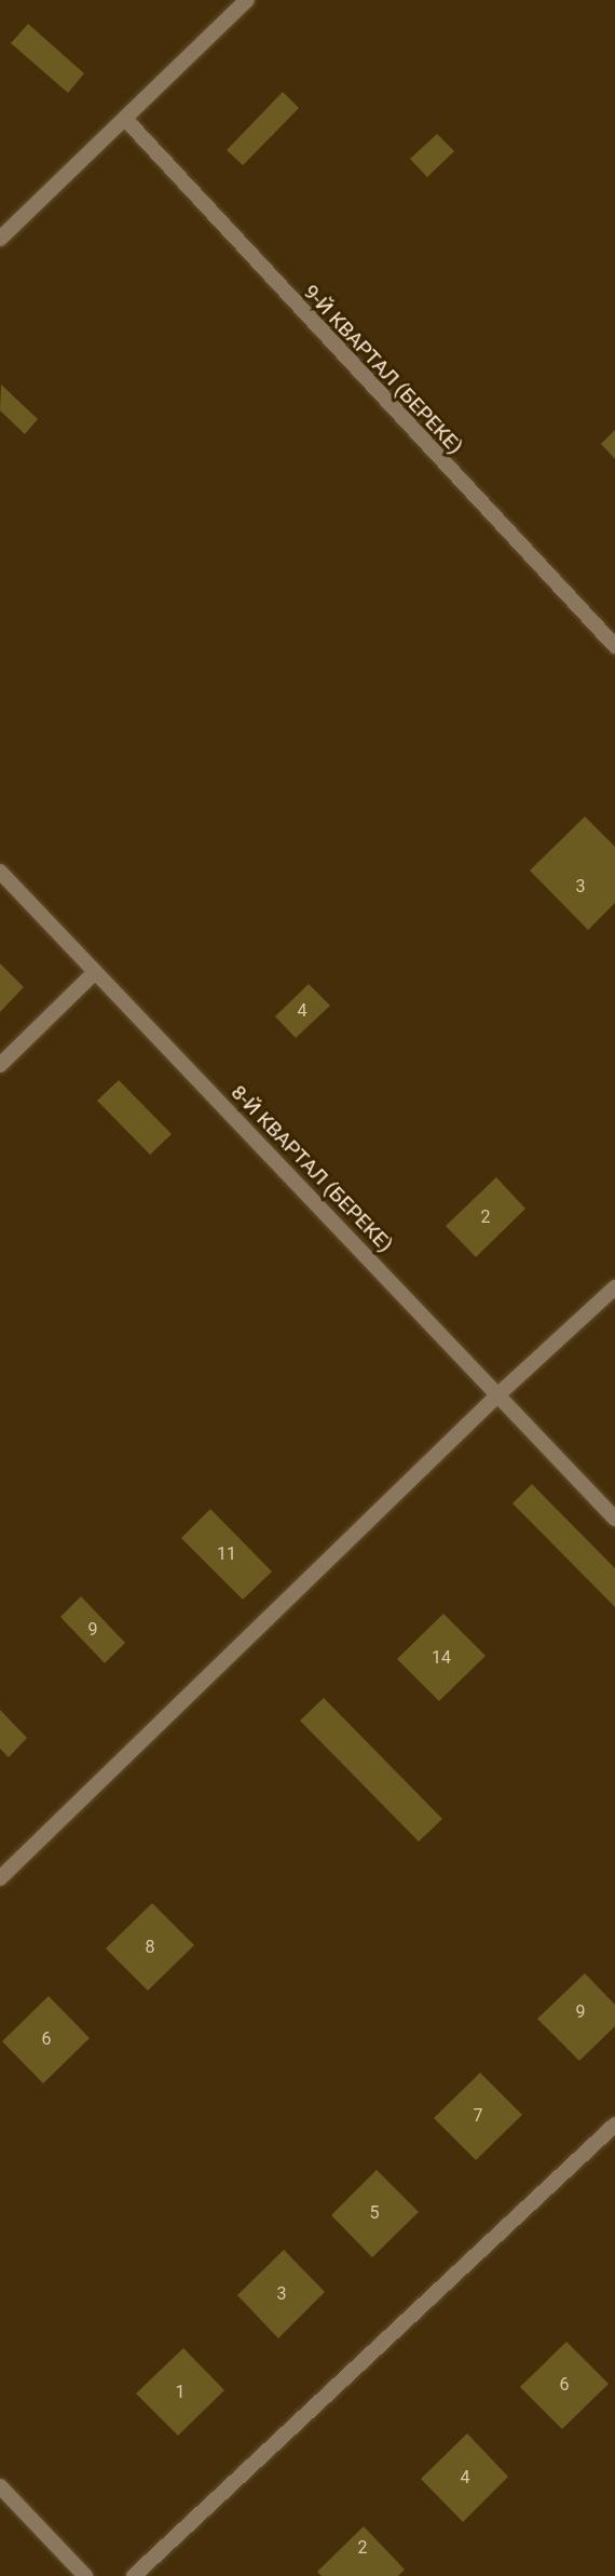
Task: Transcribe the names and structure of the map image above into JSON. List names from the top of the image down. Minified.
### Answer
{"streets":{"street":["9-Й КВАРТАЛ (БЕРЕКЕ)","8-Й КВАРТАЛ (БЕРЕКЕ)"]},"house_numbers":["3","4","2","11","9","14","8","9","6","7","5","3","6","1","4","2"]}
